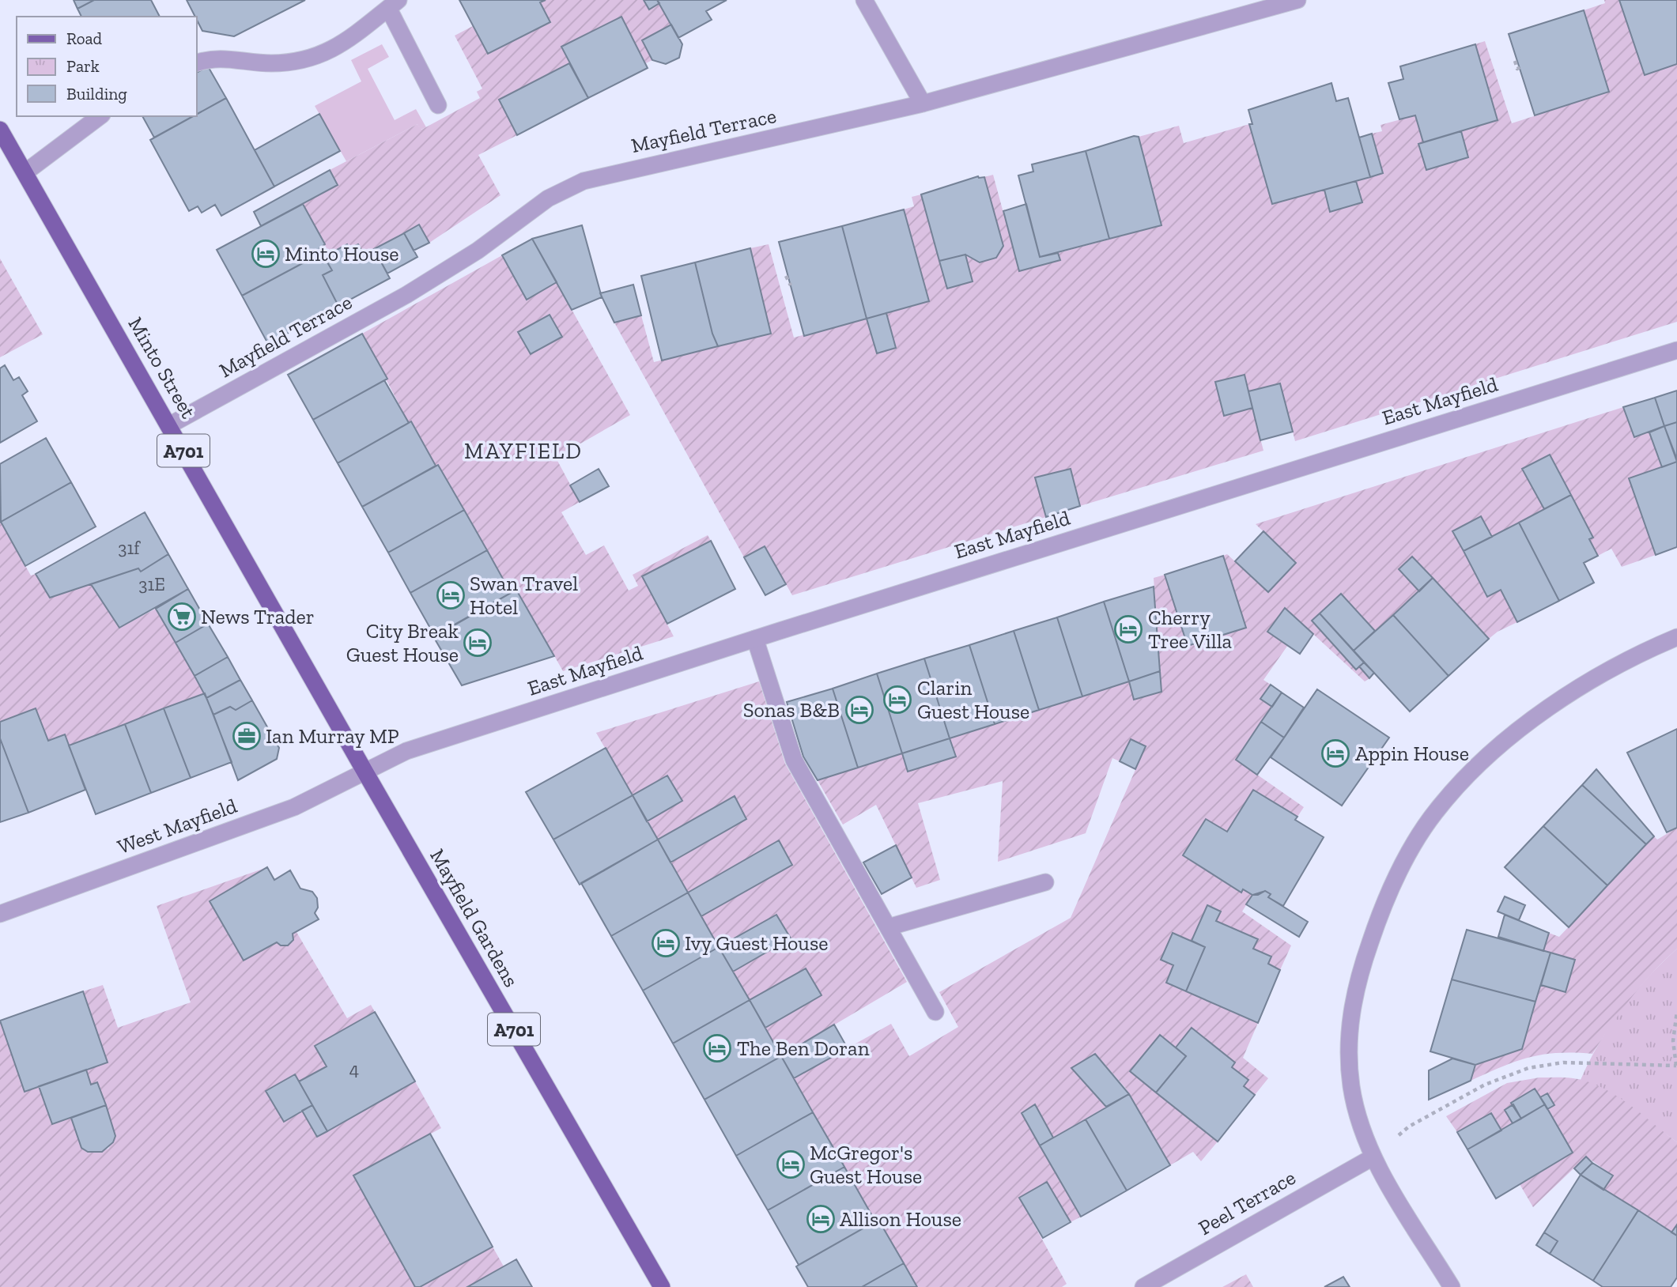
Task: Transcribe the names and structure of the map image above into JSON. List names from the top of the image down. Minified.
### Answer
{"streets":{"main road":["Minto Street","A701","Mayfield Gardens"],"street":["Mayfield Terrace","East Mayfield","West Mayfield","Peel Terrace"]},"crossings":[["Mayfield Terrace","Minto Street"],["Minto Street","East Mayfield"],["Minto Street","West Mayfield"],["Minto Street","Mayfield Gardens"],["East Mayfield","West Mayfield"],["East Mayfield","Mayfield Gardens"],["West Mayfield","Mayfield Gardens"]],"districts":["MAYFIELD"],"places":{"hotel":["Minto House","Swan Travel Hotel","Cherry Tree Villa","City Break Guest House","Clarin Guest House","Sonas B&B","Appin House","Ivy Guest House","The Ben Doran","McGregor's Guest House","Allison House"],"supermarket":["News Trader"],"office":["Ian Murray MP"]},"house_numbers":["31f","31E","4"],"legend":["Road","Park","Building"]}
